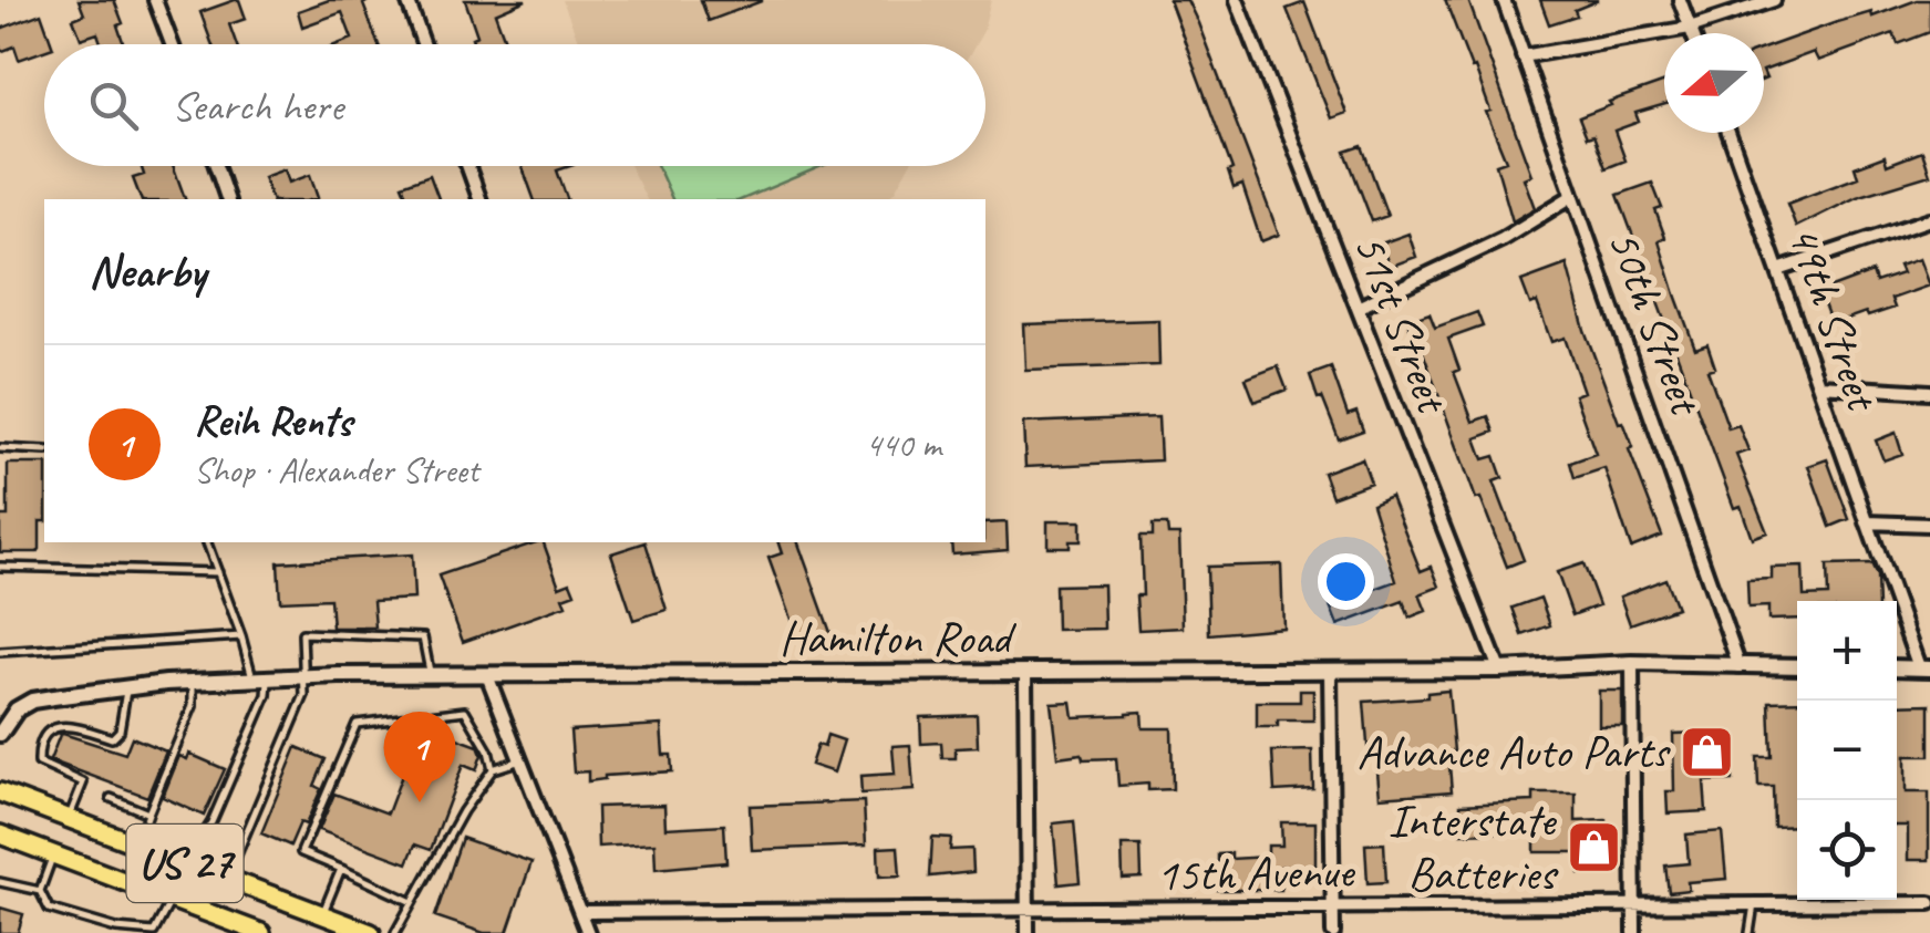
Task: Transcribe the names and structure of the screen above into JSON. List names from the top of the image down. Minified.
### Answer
{"streets":{"main road":["US 27"],"street":["49th Street","50th Street","51st Street","Hamilton Road","15th Avenue"]},"crossings":[["50th Street","Hamilton Road"],["51st Street","Hamilton Road"]],"places":{"shop":["Advance Auto Parts","Interstate Batteries"]},"north":"left","page":{"search":"Search here","heading":"Nearby","list":[{"mark":"1","name":"Reih Rents","note":"Shop · Alexander Street","value":"440 m"}],"map_buttons":["+","−"],"pins":"1"}}
